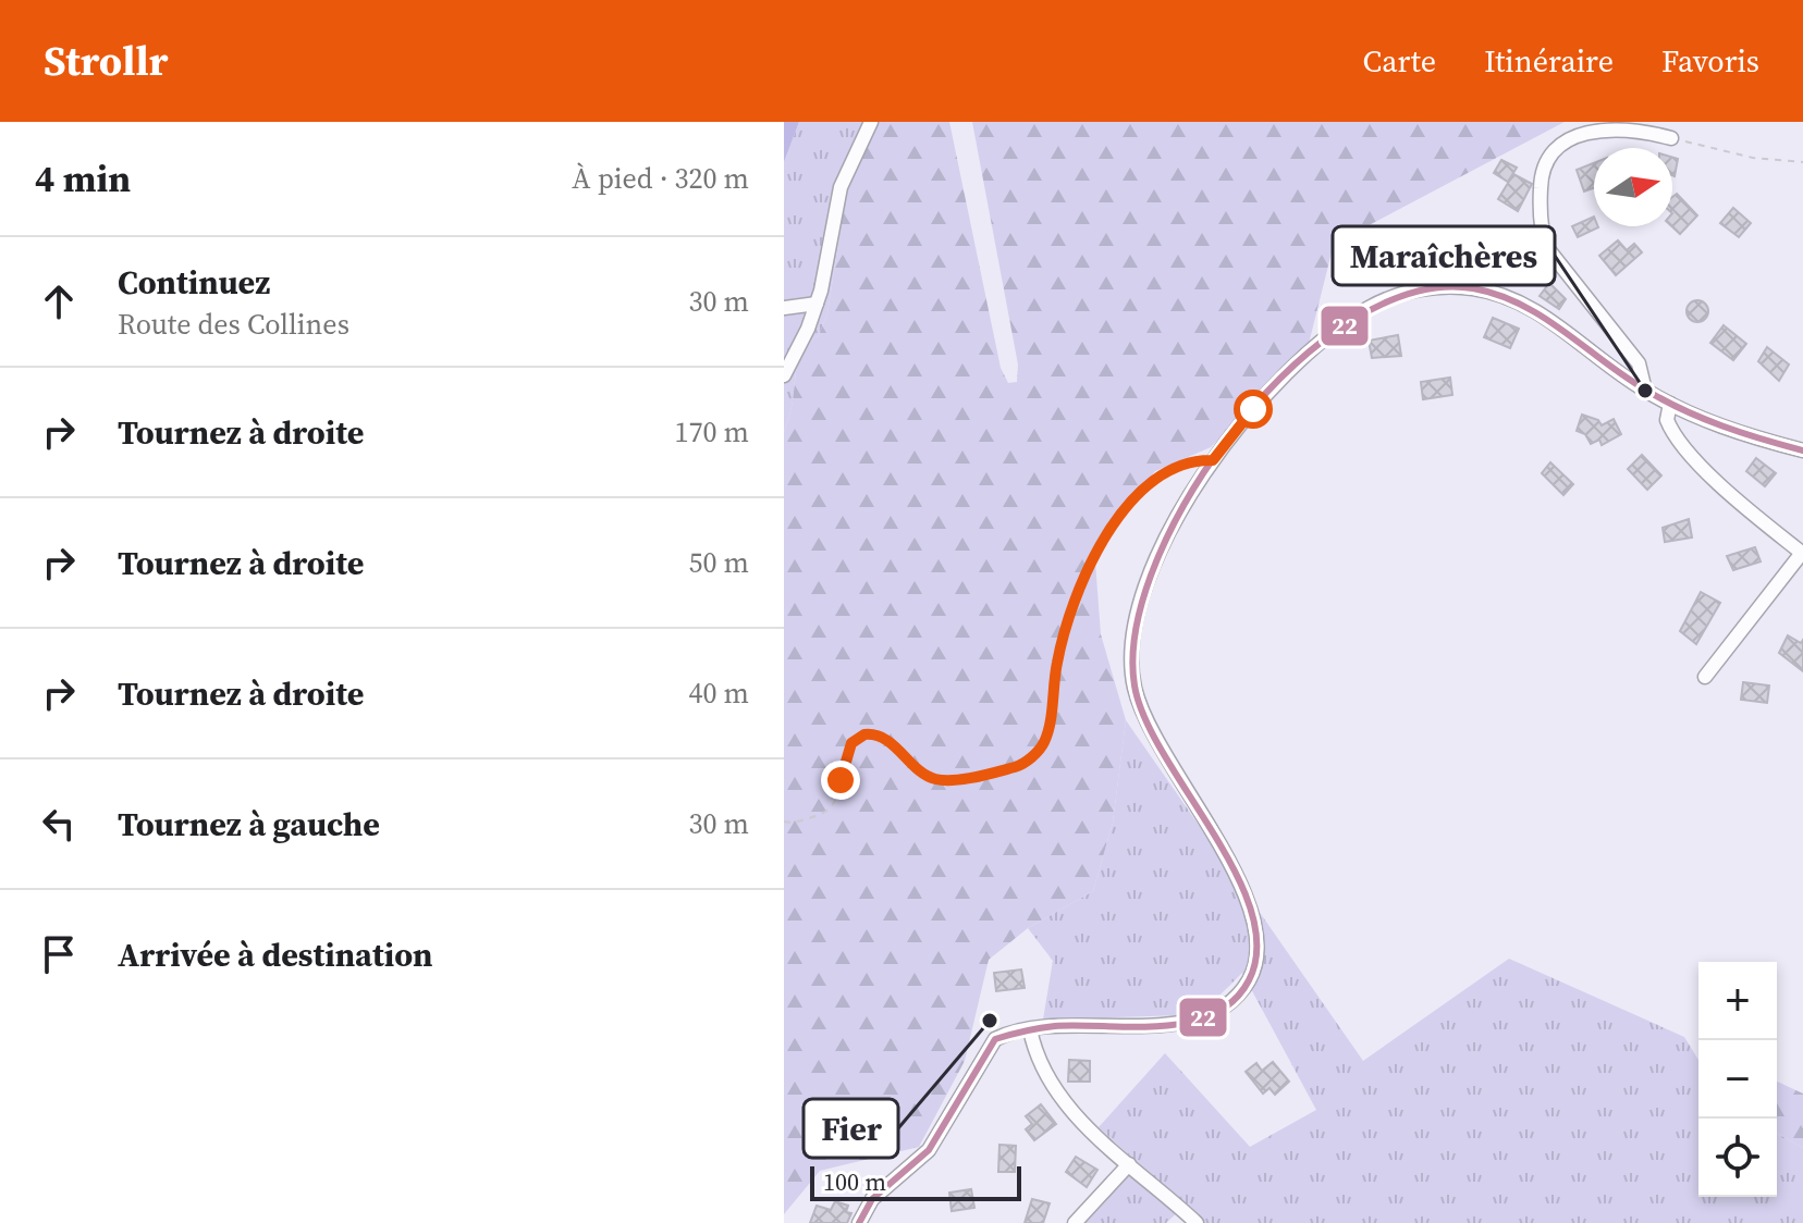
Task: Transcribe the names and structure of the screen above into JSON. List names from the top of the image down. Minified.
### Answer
{"places":["Maraîchères","Fier"],"lines":["transit line 22"],"scale_bar":"100 m","north":"right","page":{"header":"Strollr","nav":["Carte","Itinéraire","Favoris"],"heading":["4 min","À pied · 320 m"],"list":[["Continuez","Route des Collines","30 m"],["Tournez à droite","170 m"],["Tournez à droite","50 m"],["Tournez à droite","40 m"],["Tournez à gauche","30 m"],"Arrivée à destination"],"map_buttons":["+","−"],"scale":"100 m"}}
